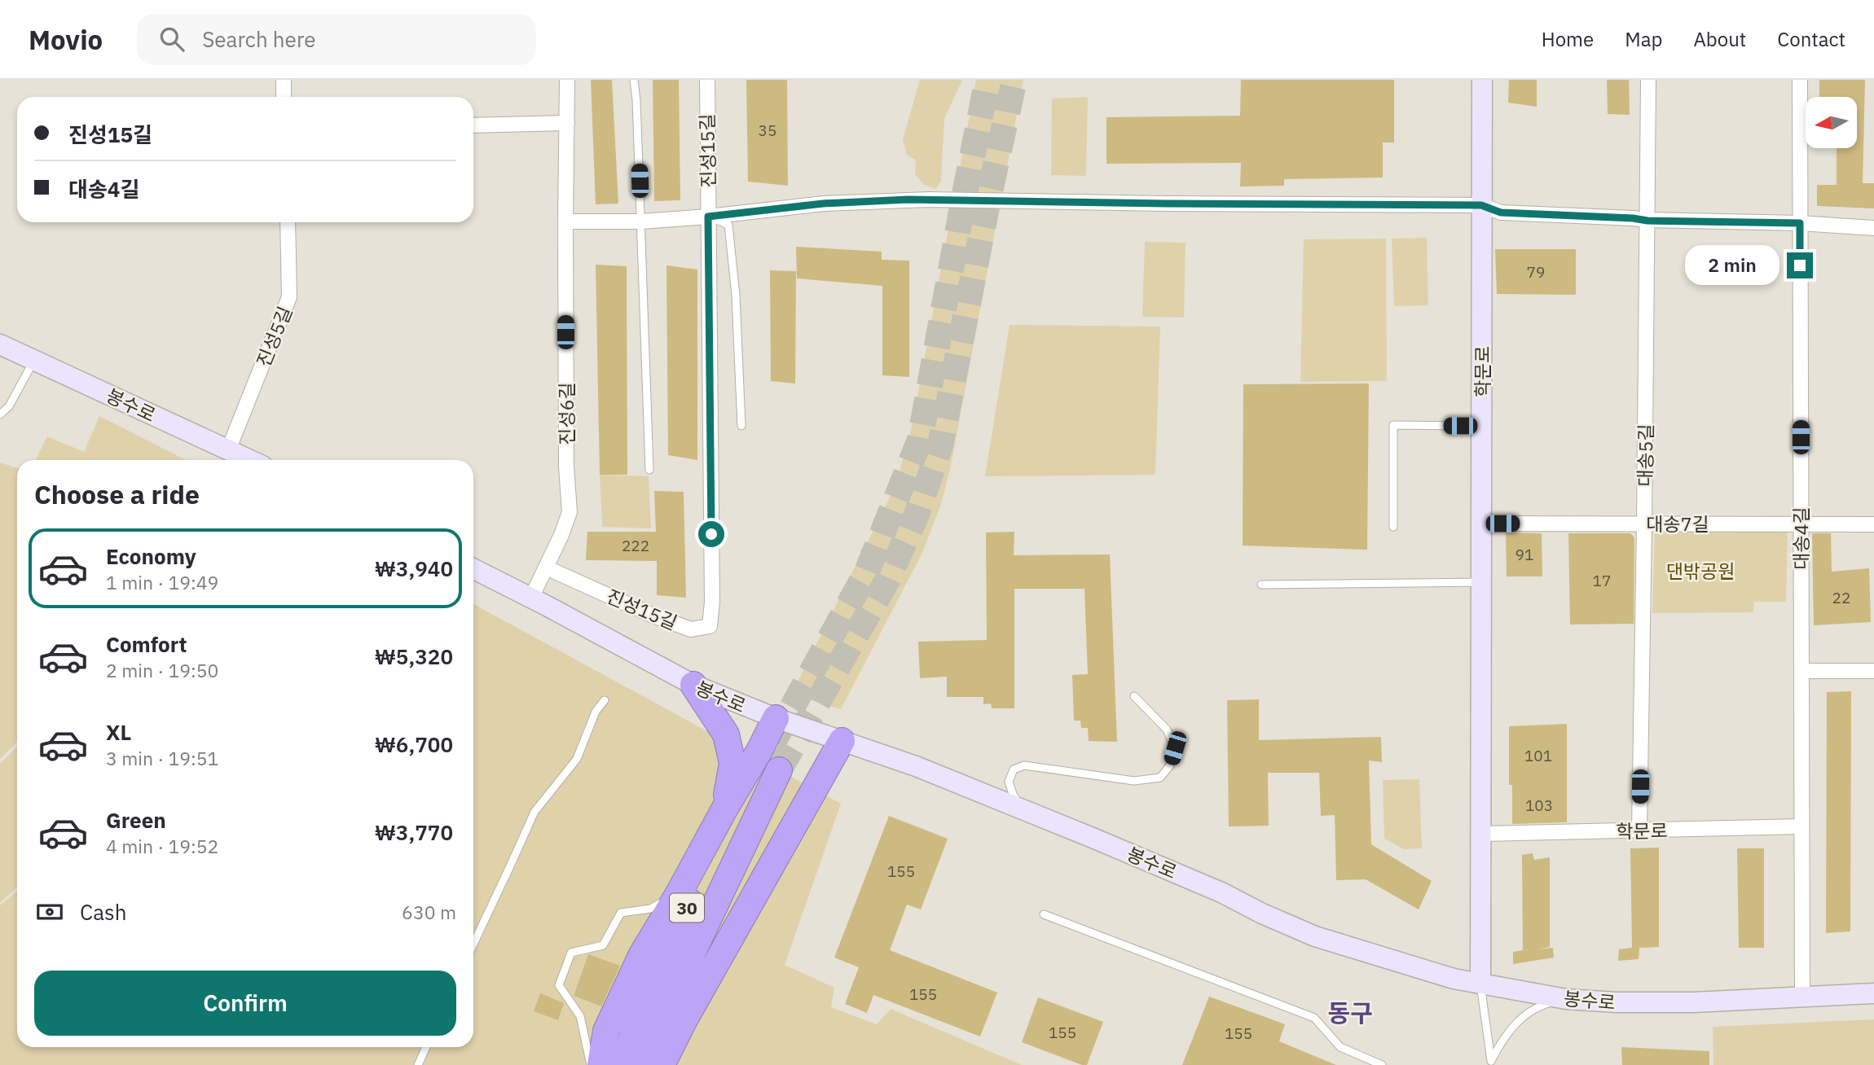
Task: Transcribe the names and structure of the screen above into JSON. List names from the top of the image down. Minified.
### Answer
{"streets":{"highway":["30"],"main road":["학문로","봉수로"],"street":["진성15길","진성5길","진성6길","대송5길","대송7길","대송4길"]},"crossings":[["진성15길","진성6길"],["진성5길","봉수로"],["학문로","봉수로"],["학문로","대송5길"],["학문로","대송7길"],["학문로","대송4길"],["봉수로","진성6길"],["봉수로","대송4길"],["대송5길","대송7길"],["대송7길","대송4길"]],"districts":["동구"],"parks":["댄밖공원"],"house_numbers":["35","79","222","91","17","22","101","103","155","155","155","155"],"north":"left","page":{"header":"Movio","search":"Search here","nav":["Home","Map","About","Contact"],"banner":["진성15길","대송4길"],"bubble":"2 min","heading":"Choose a ride","list":[{"name":"Economy","note":"1 min · 19:49","value":"₩3,940"},{"name":"Comfort","note":"2 min · 19:50","value":"₩5,320"},{"name":"XL","note":"3 min · 19:51","value":"₩6,700"},{"name":"Green","note":"4 min · 19:52","value":"₩3,770"}],"pay":["Cash","630 m"],"buttons":"Confirm"}}
